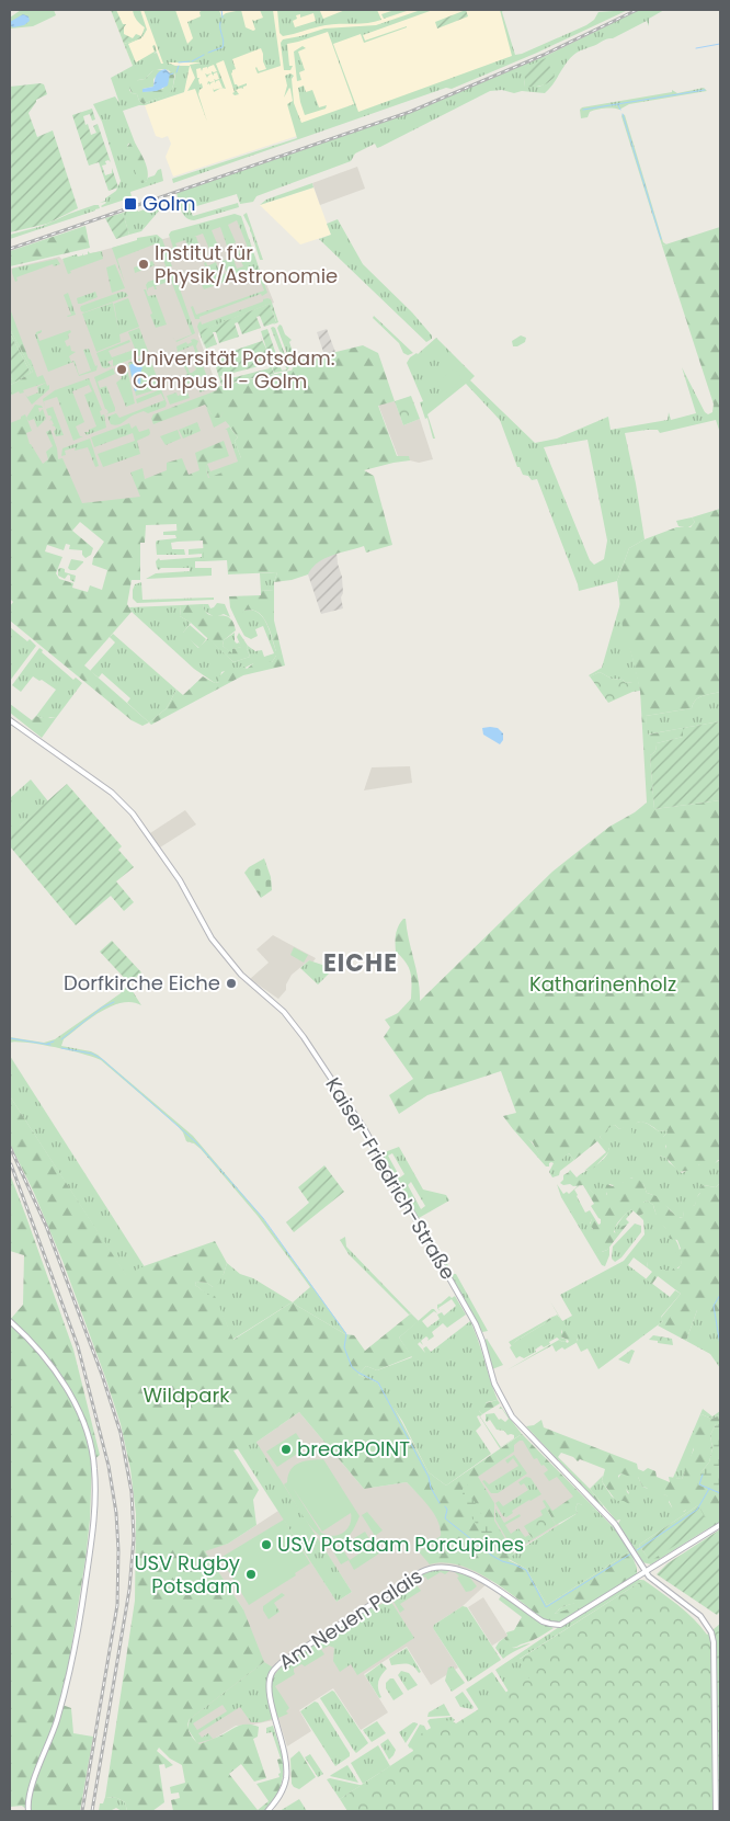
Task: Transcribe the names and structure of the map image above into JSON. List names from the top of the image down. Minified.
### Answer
{"streets":{"street":["Kaiser-Friedrich-Straße","Am Neuen Palais"]},"crossings":[["Kaiser-Friedrich-Straße","Am Neuen Palais"]],"districts":["EICHE"],"parks":["Katharinenholz","Wildpark"],"places":{"transit":["Golm"],"other":["Institut für Physik/Astronomie","Universität Potsdam: Campus II - Golm","Dorfkirche Eiche","breakPOINT","USV Potsdam Porcupines","USV Rugby Potsdam"]}}
